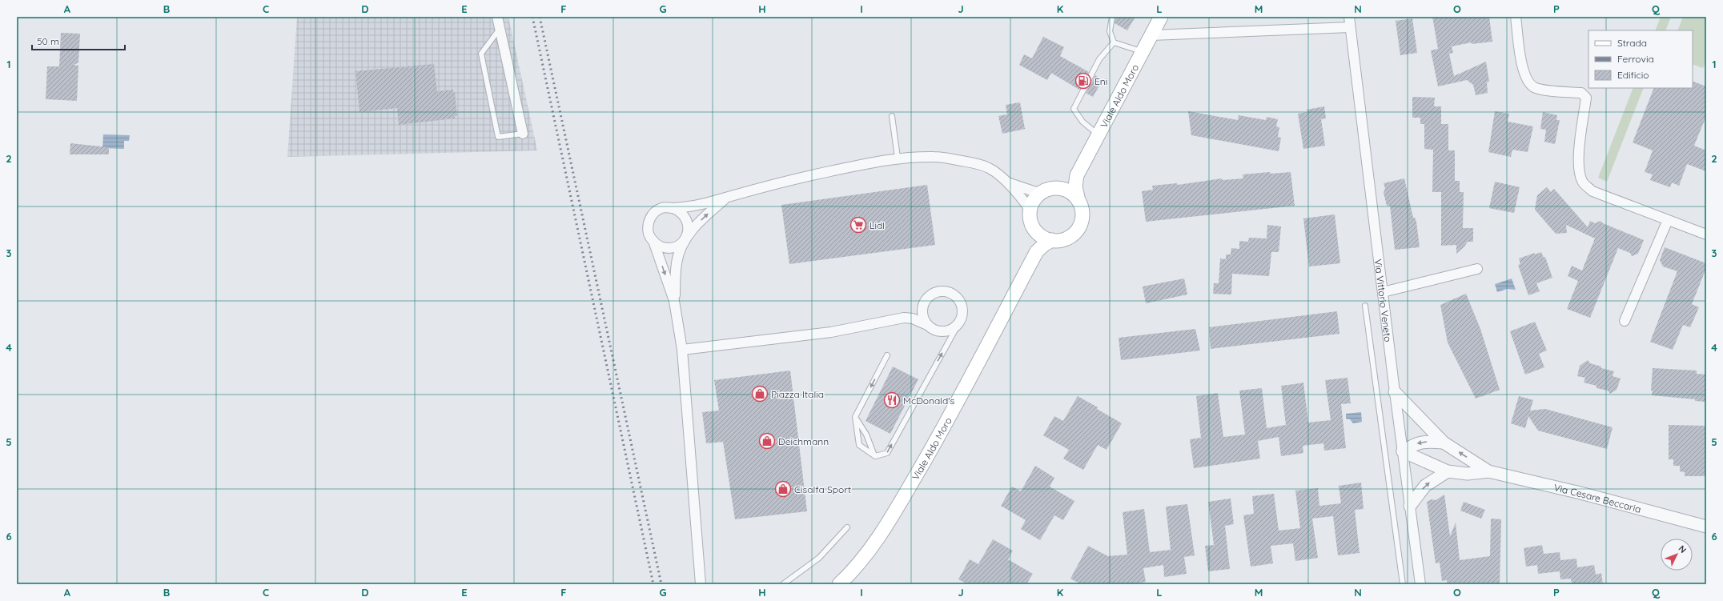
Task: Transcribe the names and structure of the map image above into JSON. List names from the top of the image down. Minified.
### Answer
{"streets":{"main road":["Viale Aldo Moro"],"street":["Via Vittorio Veneto","Via Cesare Beccaria"]},"crossings":[["Via Vittorio Veneto","Via Cesare Beccaria"]],"places":{"fuel station":["Eni"],"supermarket":["Lidl"],"shop":["Piazza Italia","Deichmann","Cisalfa Sport"],"restaurant":["McDonald's"]},"legend":["Strada","Ferrovia","Edificio"],"scale_bar":"50 m","north":"top right","grid":{"columns":["A","B","C","D","E","F","G","H","I","J","K","L","M","N","O","P","Q"],"rows":["1","2","3","4","5","6"]}}
